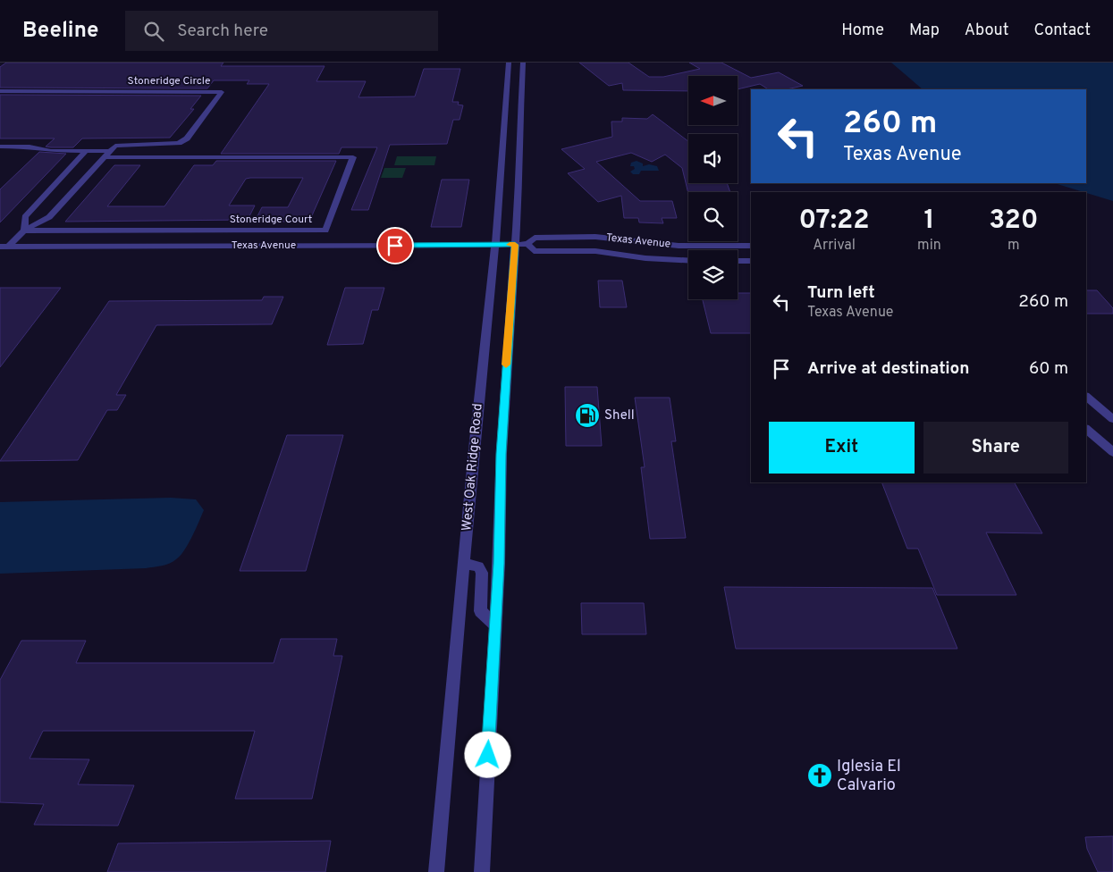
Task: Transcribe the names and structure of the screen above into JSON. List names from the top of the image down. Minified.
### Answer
{"streets":{"street":["Stoneridge Circle","Stoneridge Court","Texas Avenue","West Oak Ridge Road"]},"crossings":[["Texas Avenue","West Oak Ridge Road"]],"places":{"fuel station":["Shell"],"church":["Iglesia El Calvario"]},"north":"left","page":{"header":"Beeline","search":"Search here","nav":["Home","Map","About","Contact"],"turn":["260 m","Texas Avenue"],"eta":["07:22","Arrival","1","min","320","m"],"list":[{"name":"Turn left","note":"Texas Avenue","value":"260 m"},{"name":"Arrive at destination","value":"60 m"}],"buttons":["Exit","Share"]}}
